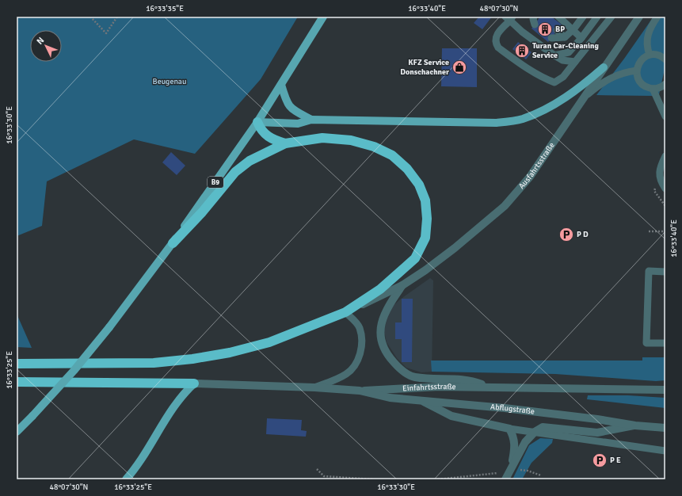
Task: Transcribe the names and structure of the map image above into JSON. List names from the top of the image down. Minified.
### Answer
{"streets":{"main road":["B9"],"street":["Ausfahrtsstraße","Einfahrtsstraße","Abflugstraße"]},"crossings":[["Einfahrtsstraße","Abflugstraße"]],"parks":["Beugenau"],"places":{"building":["BP","Turan Car-Cleaning Service"],"shop":["KFZ Service Donschachner"],"parking":["P D","P E"]},"north":"top left","coordinates":["16°33'35\"E","16°33'40\"E","48°07'30\"N","16°33'30\"E","16°33'25\"E"]}
